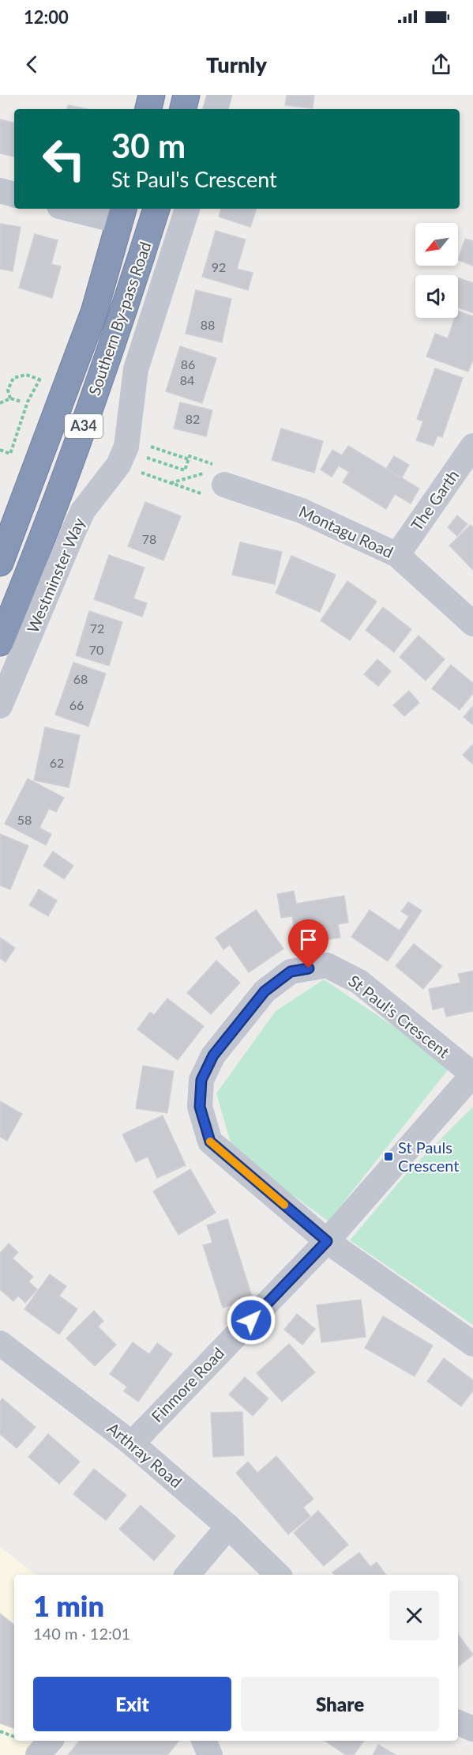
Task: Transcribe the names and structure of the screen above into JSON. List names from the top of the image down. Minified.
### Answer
{"streets":{"highway":["Southern By-pass Road","A34"],"street":["The Garth","Montagu Road","Westminster Way","St Paul's Crescent","Finmore Road","Arthray Road"]},"crossings":[["The Garth","Montagu Road"],["St Paul's Crescent","Finmore Road"],["Finmore Road","Arthray Road"]],"places":{"transit":["St Pauls Crescent"]},"house_numbers":["92","88","86","84","82","78","72","70","68","66","62","58"],"north":"bottom left","page":{"status":"12:00","header":"Turnly","turn":["30 m","St Paul's Crescent"],"heading":["1 min","140 m · 12:01"],"buttons":["Exit","Share"]}}
